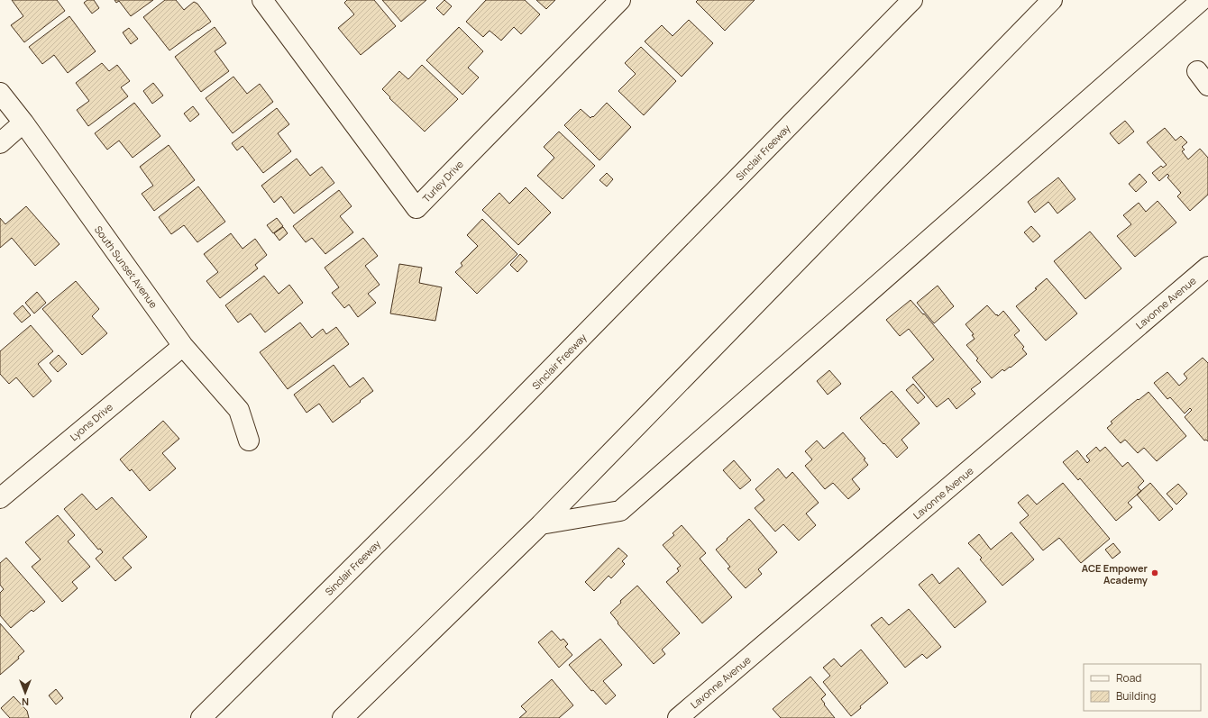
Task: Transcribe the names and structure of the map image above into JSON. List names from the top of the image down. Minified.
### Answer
{"streets":{"main road":["Sinclair Freeway","Turley Drive","South Sunset Avenue","Lavonne Avenue","Lyons Drive"]},"crossings":[["South Sunset Avenue","Lyons Drive"]],"places":["ACE Empower Academy"],"legend":["Road","Building"],"north":"bottom"}
